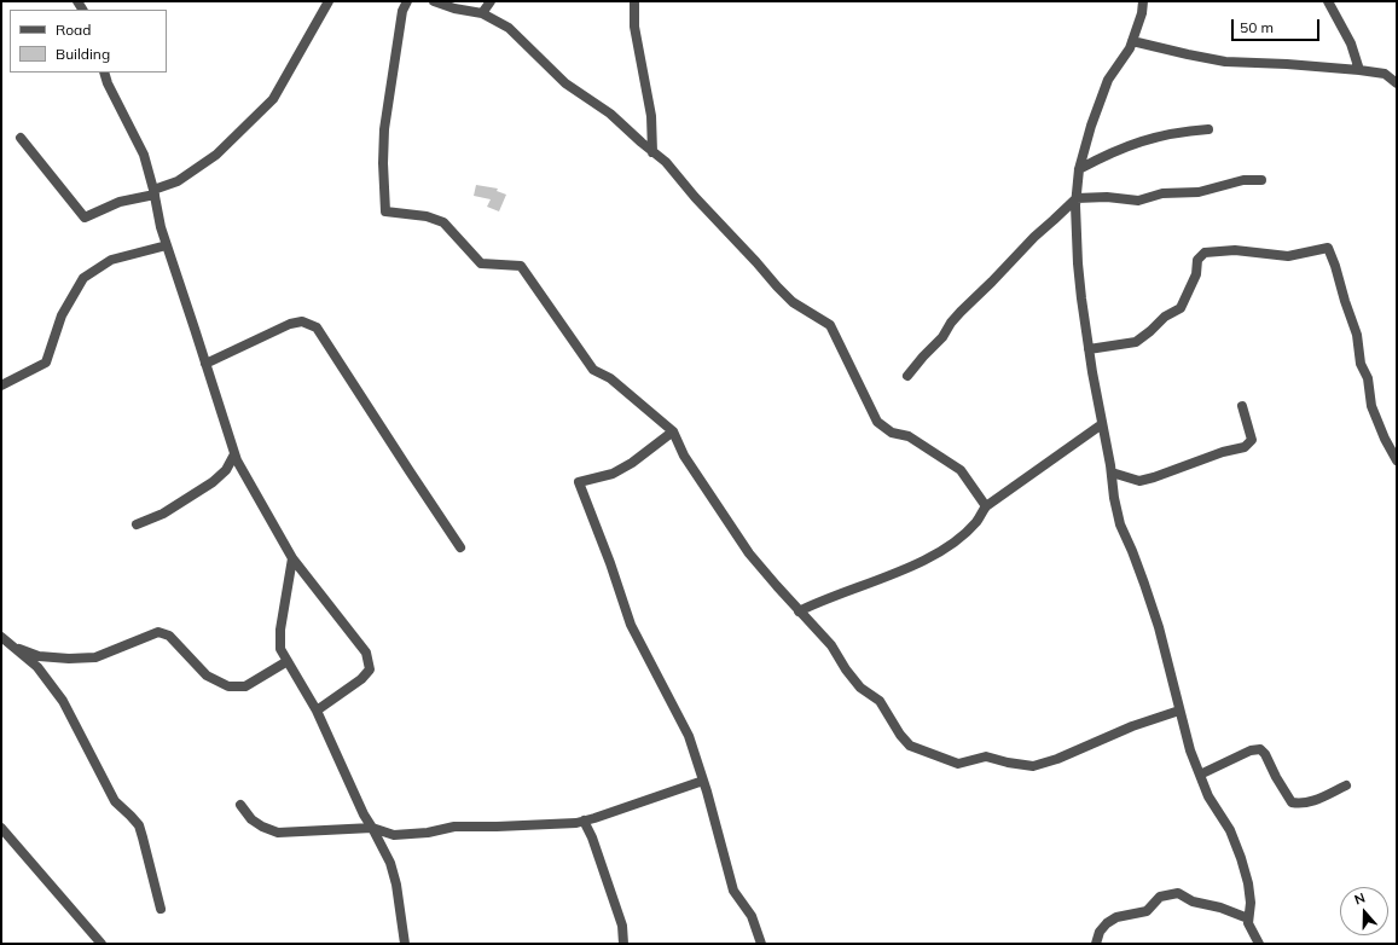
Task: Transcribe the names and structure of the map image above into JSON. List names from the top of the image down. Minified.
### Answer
{"legend":["Road","Building"],"scale_bar":"50 m","north":"top"}
